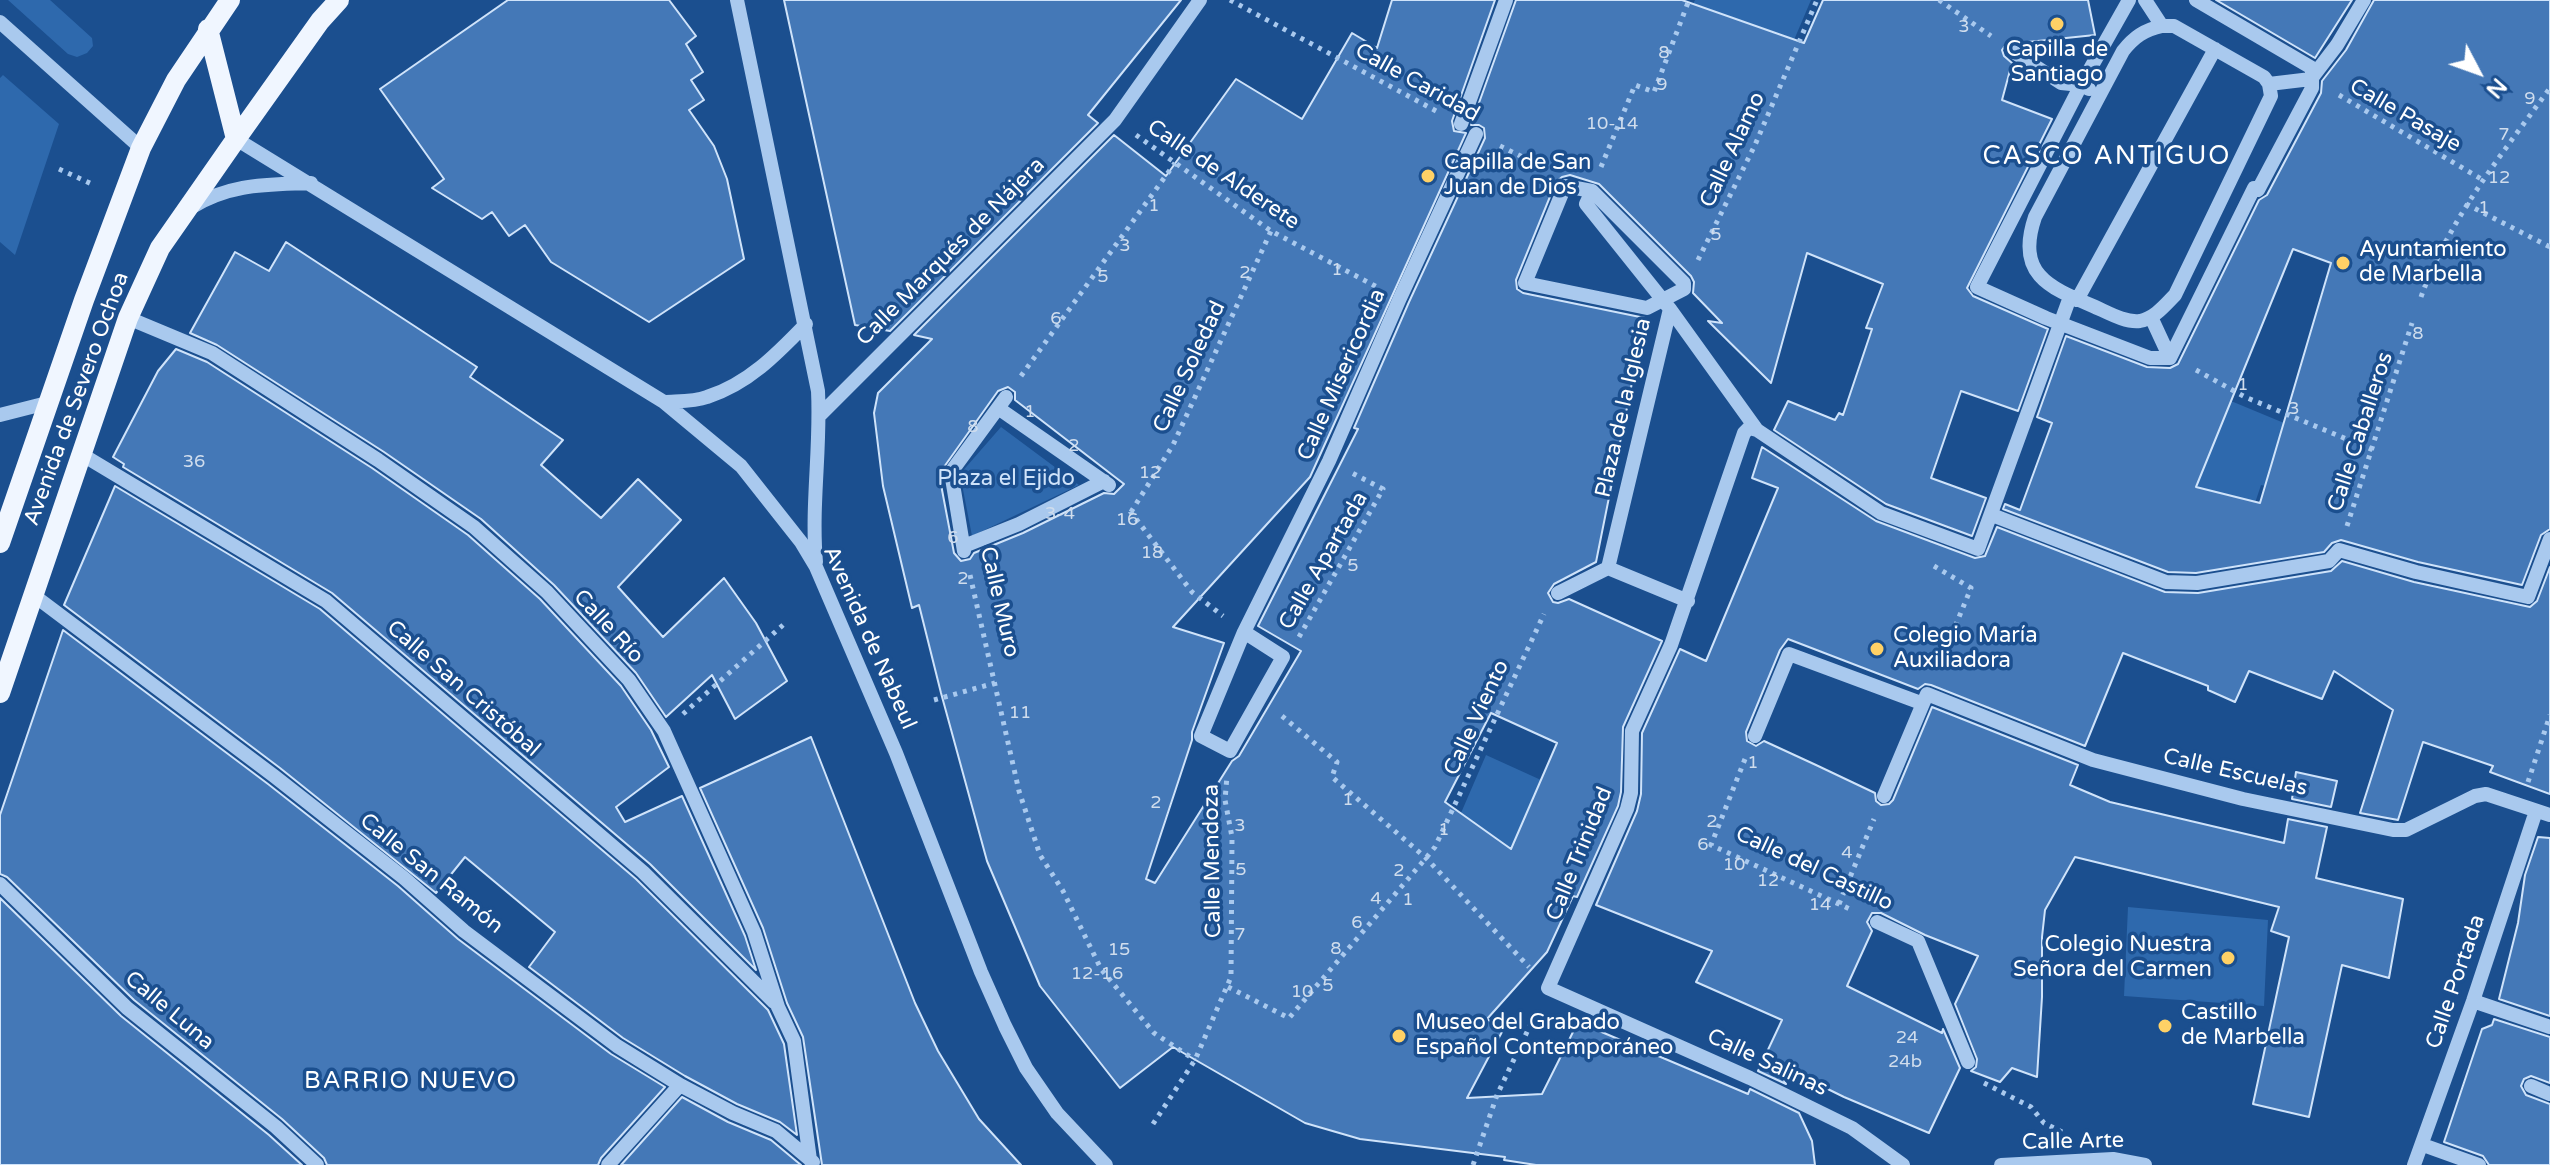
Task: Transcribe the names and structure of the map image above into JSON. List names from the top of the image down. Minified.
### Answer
{"streets":{"main road":["Avenida de Severo Ochoa"],"street":["Calle Marqués de Nájera","Calle Misericordia","Plaza de la Iglesia","Calle Muro","Calle Río","Avenida de Nabeul","Calle San Cristóbal","Calle Escuelas","Calle Trinidad","Calle del Castillo","Calle San Ramón","Calle Portada","Calle Luna","Calle Salinas","Calle Arte"],"path":["Calle Caridad","Calle Pasaje","Calle Alamo","Calle de Alderete","Calle Soledad","Calle Caballeros","Calle Apartada","Calle Viento","Calle Mendoza"]},"crossings":[["Calle Caridad","Calle Misericordia"],["Calle de Alderete","Calle Marqués de Nájera"],["Calle de Alderete","Calle Soledad"],["Calle de Alderete","Calle Misericordia"],["Calle Misericordia","Calle Apartada"],["Calle Misericordia","Calle Mendoza"],["Avenida de Severo Ochoa","Calle Río"],["Avenida de Severo Ochoa","Avenida de Nabeul"],["Avenida de Severo Ochoa","Calle San Cristóbal"],["Avenida de Severo Ochoa","Calle San Ramón"],["Calle Muro","Calle Mendoza"],["Calle Río","Calle San Cristóbal"],["Calle Río","Calle San Ramón"],["Calle Viento","Calle Mendoza"],["Calle Escuelas","Calle del Castillo"],["Calle Escuelas","Calle Portada"],["Calle Trinidad","Calle Salinas"]],"districts":["CASCO ANTIGUO","BARRIO NUEVO"],"parks":["Plaza el Ejido"],"places":["Capilla de Santiago","Capilla de San Juan de Dios","Ayuntamiento de Marbella","Colegio María Auxiliadora","Colegio Nuestra Señora del Carmen","Castillo de Marbella","Museo del Grabado Español Contemporáneo"],"house_numbers":["3","8","9","9","10-14","7","12","1","1","5","3","1","2","5","6","8","1","3","1","8","2","36","12","3-4","16","6","18","5","2","11","1","1","2","2","3","1","6","4","10","5","2","12","4","1","14","6","7","8","15","12-16","5","10","24","24b"],"north":"bottom right"}
